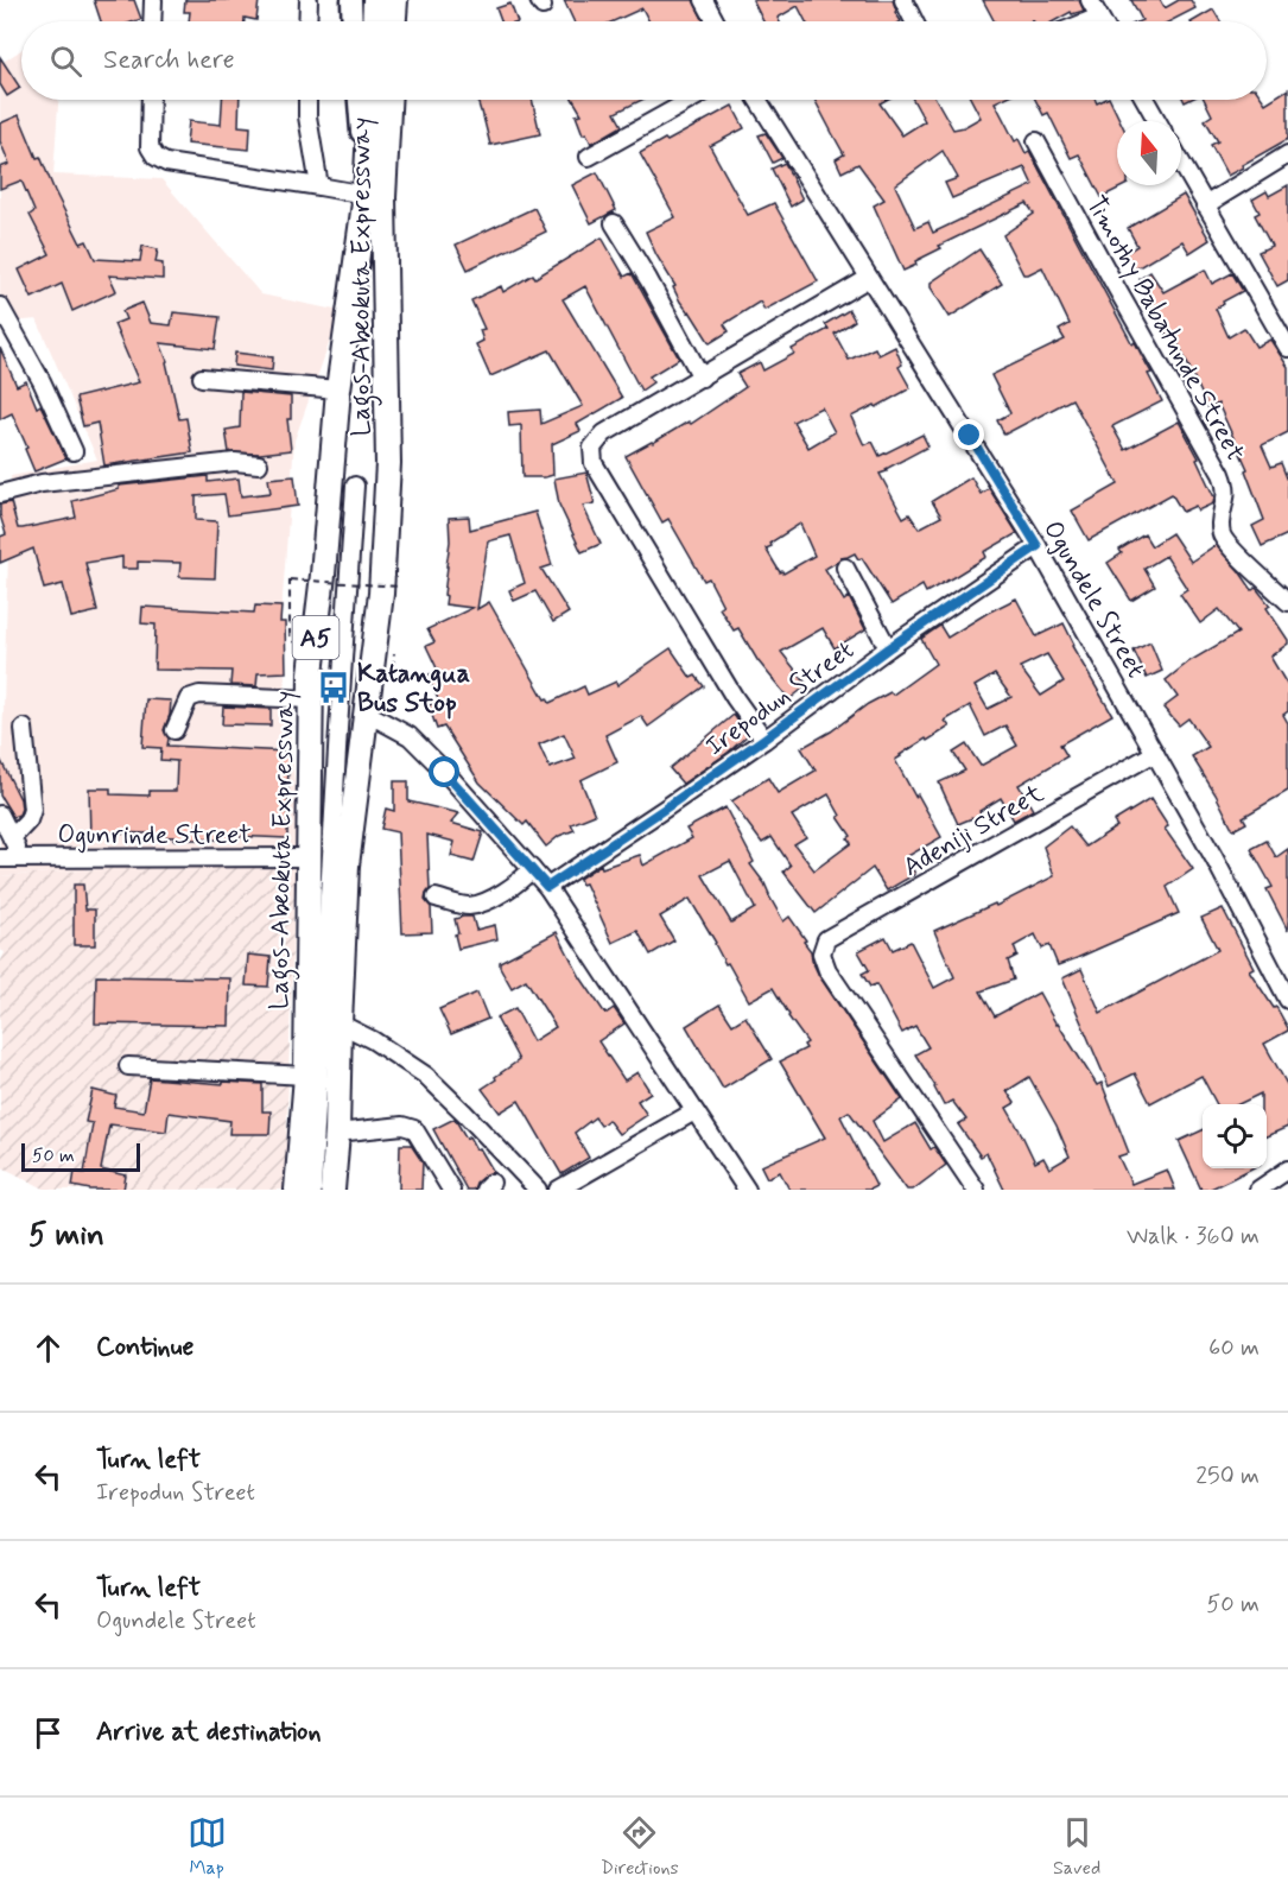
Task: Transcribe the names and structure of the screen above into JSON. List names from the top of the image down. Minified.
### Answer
{"streets":{"highway":["Lagos-Abeokuta Expressway","A5"],"street":["Timothy Babatunde Street","Ogundele Street","Irepodun Street","Adeniji Street","Ogunrinde Street"]},"crossings":[["Lagos-Abeokuta Expressway","Ogunrinde Street"],["Ogundele Street","Irepodun Street"],["Ogundele Street","Adeniji Street"]],"places":{"bus stop":["Katangua Bus Stop"]},"scale_bar":"50 m","north":"top","page":{"search":"Search here","scale":"50 m","heading":["5 min","Walk · 360 m"],"list":[["Continue","60 m"],["Turn left","Irepodun Street","250 m"],["Turn left","Ogundele Street","50 m"],"Arrive at destination"],"nav":["Map","Directions","Saved"]}}
